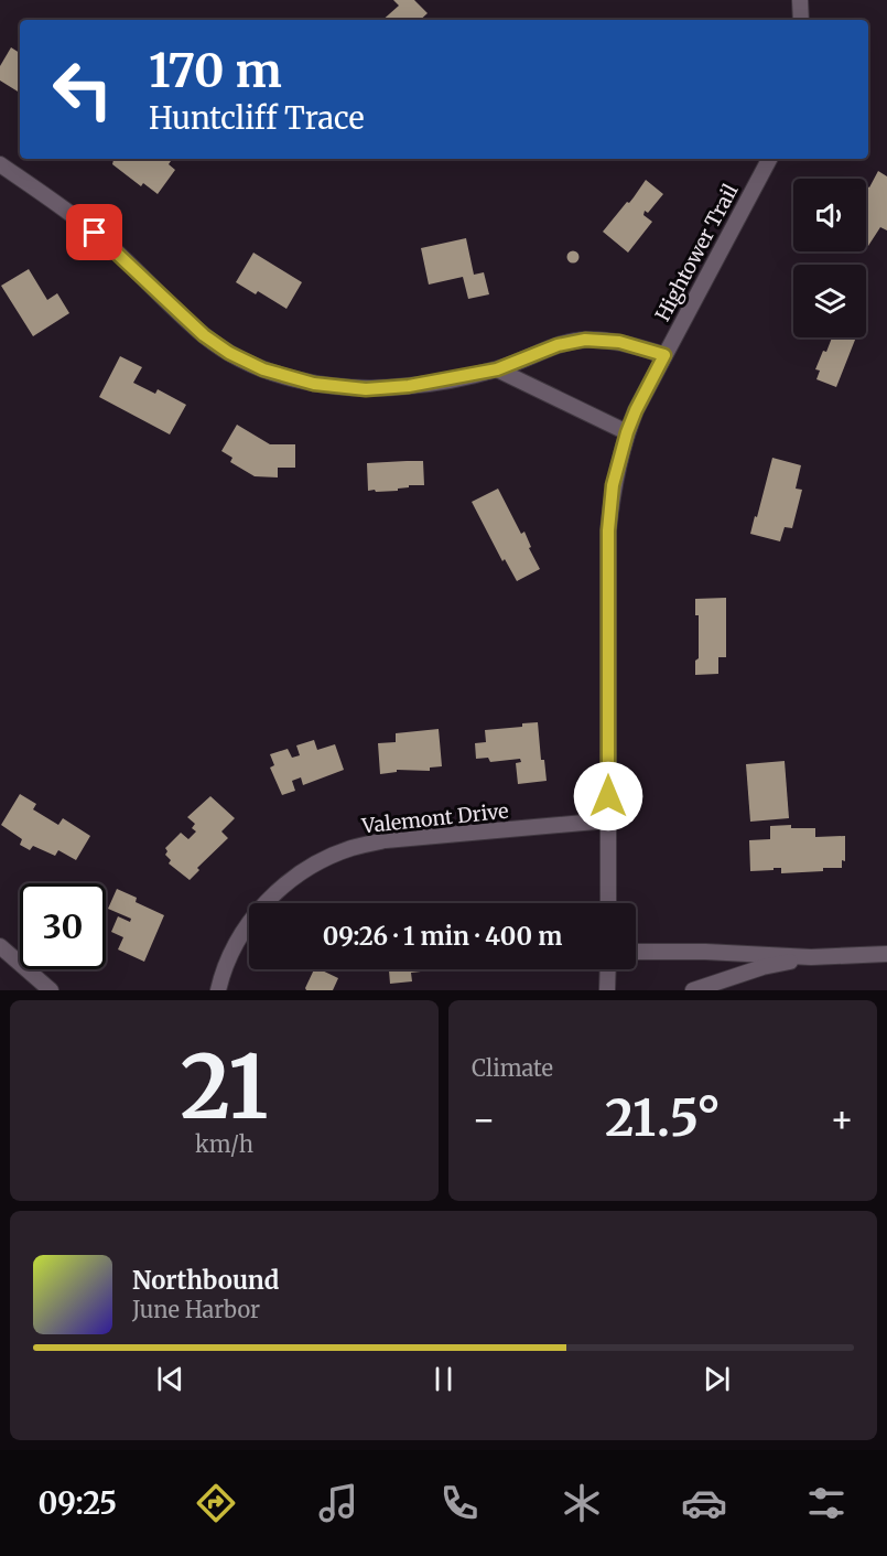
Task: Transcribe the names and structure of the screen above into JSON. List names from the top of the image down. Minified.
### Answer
{"streets":{"street":["Hightower Trail","Valemont Drive"]},"crossings":[["Hightower Trail","Valemont Drive"]],"page":{"turn":["170 m","Huntcliff Trace"],"limit":"30","trip":"09:26 · 1 min · 400 m","tile":[["21","km/h"],"Climate"],"heat":["−","21.5°","+"],"song":["Northbound","June Harbor"],"tabs":"09:25"}}
